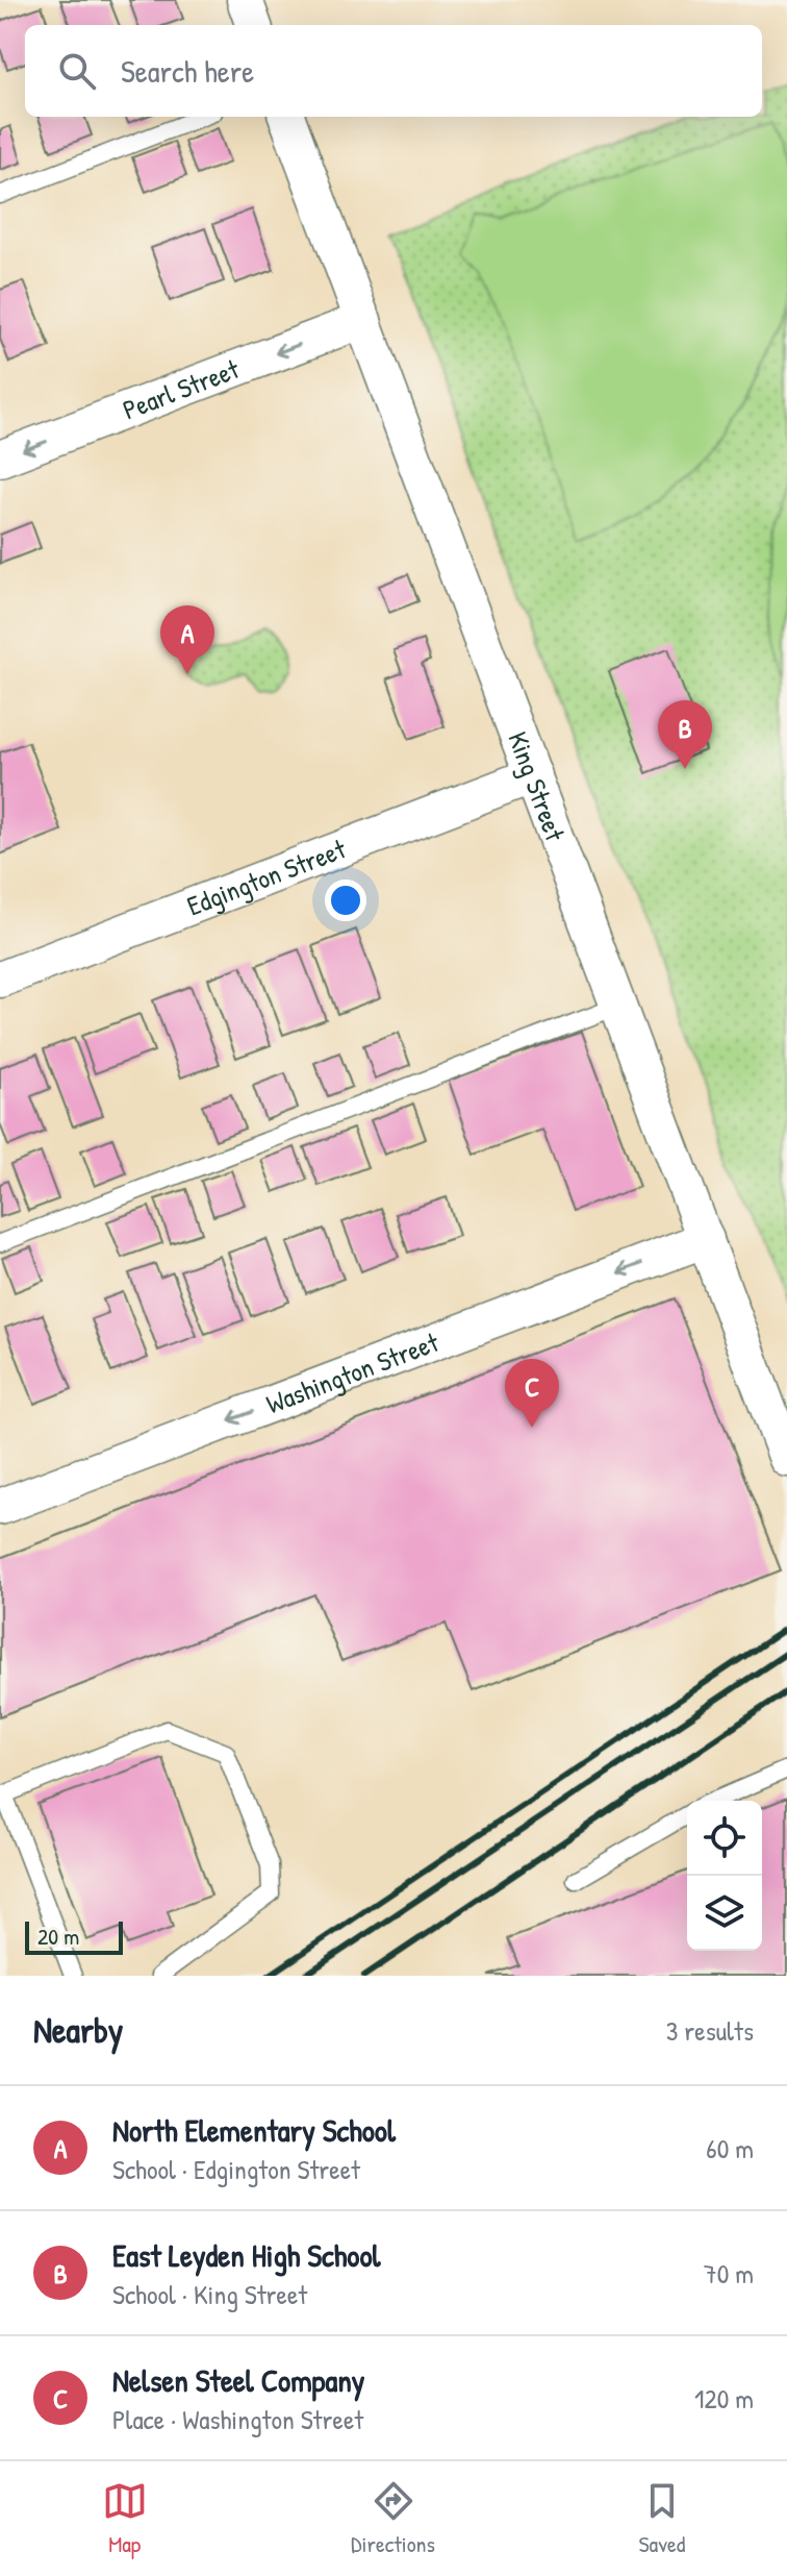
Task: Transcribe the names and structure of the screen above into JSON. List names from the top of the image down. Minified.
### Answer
{"streets":{"street":["Pearl Street","King Street","Edgington Street","Washington Street"]},"crossings":[["Pearl Street","King Street"],["King Street","Edgington Street"],["King Street","Washington Street"]],"one_way":["Pearl Street","Washington Street"],"scale_bar":"20 m","page":{"search":"Search here","pins":["A","B","C"],"scale":"20 m","heading":["Nearby","3 results"],"list":[{"mark":"A","name":"North Elementary School","note":"School · Edgington Street","value":"60 m"},{"mark":"B","name":"East Leyden High School","note":"School · King Street","value":"70 m"},{"mark":"C","name":"Nelsen Steel Company","note":"Place · Washington Street","value":"120 m"}],"nav":["Map","Directions","Saved"]}}
